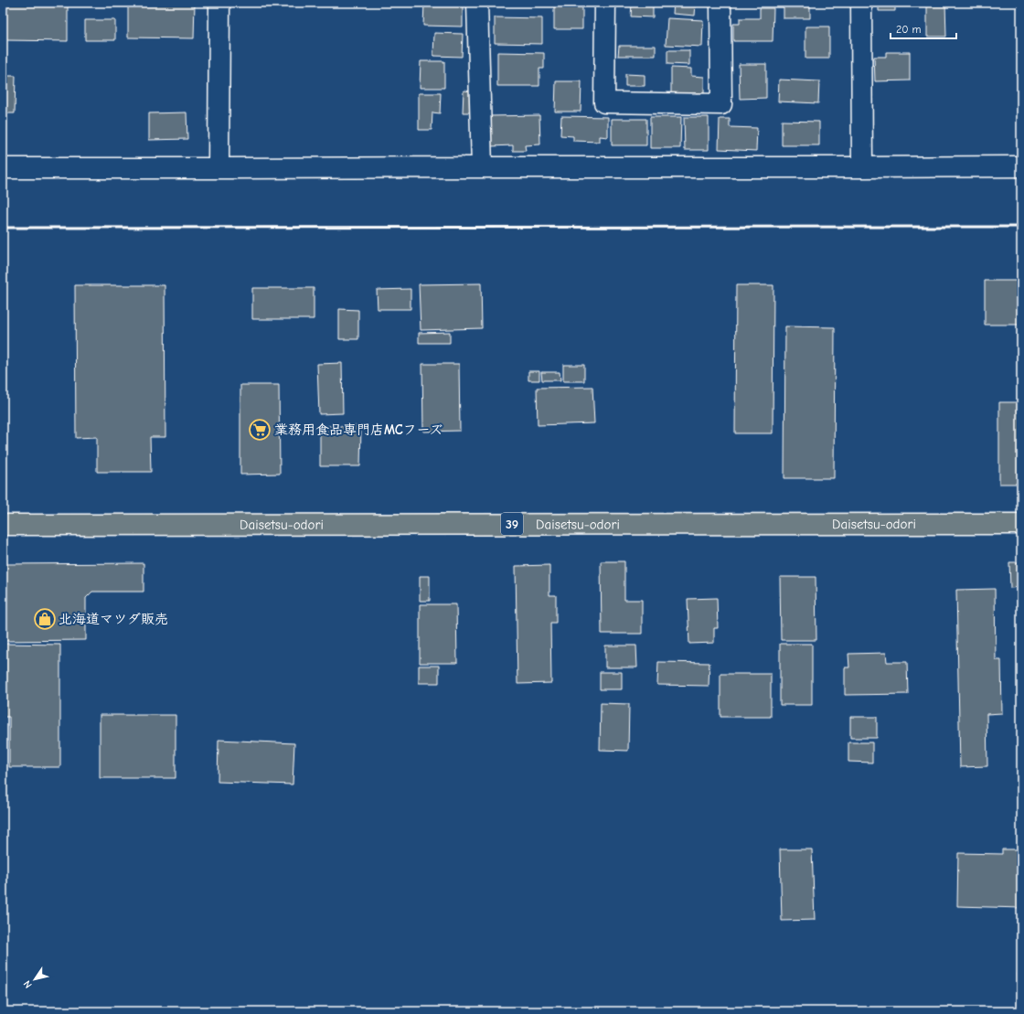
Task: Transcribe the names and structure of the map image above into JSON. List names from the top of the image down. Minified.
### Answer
{"streets":{"highway":["39","Daisetsu-odori"]},"places":{"supermarket":["業務用食品専門店MCフーズ"],"shop":["北海道マツダ販売"]},"scale_bar":"20 m","north":"bottom left"}
